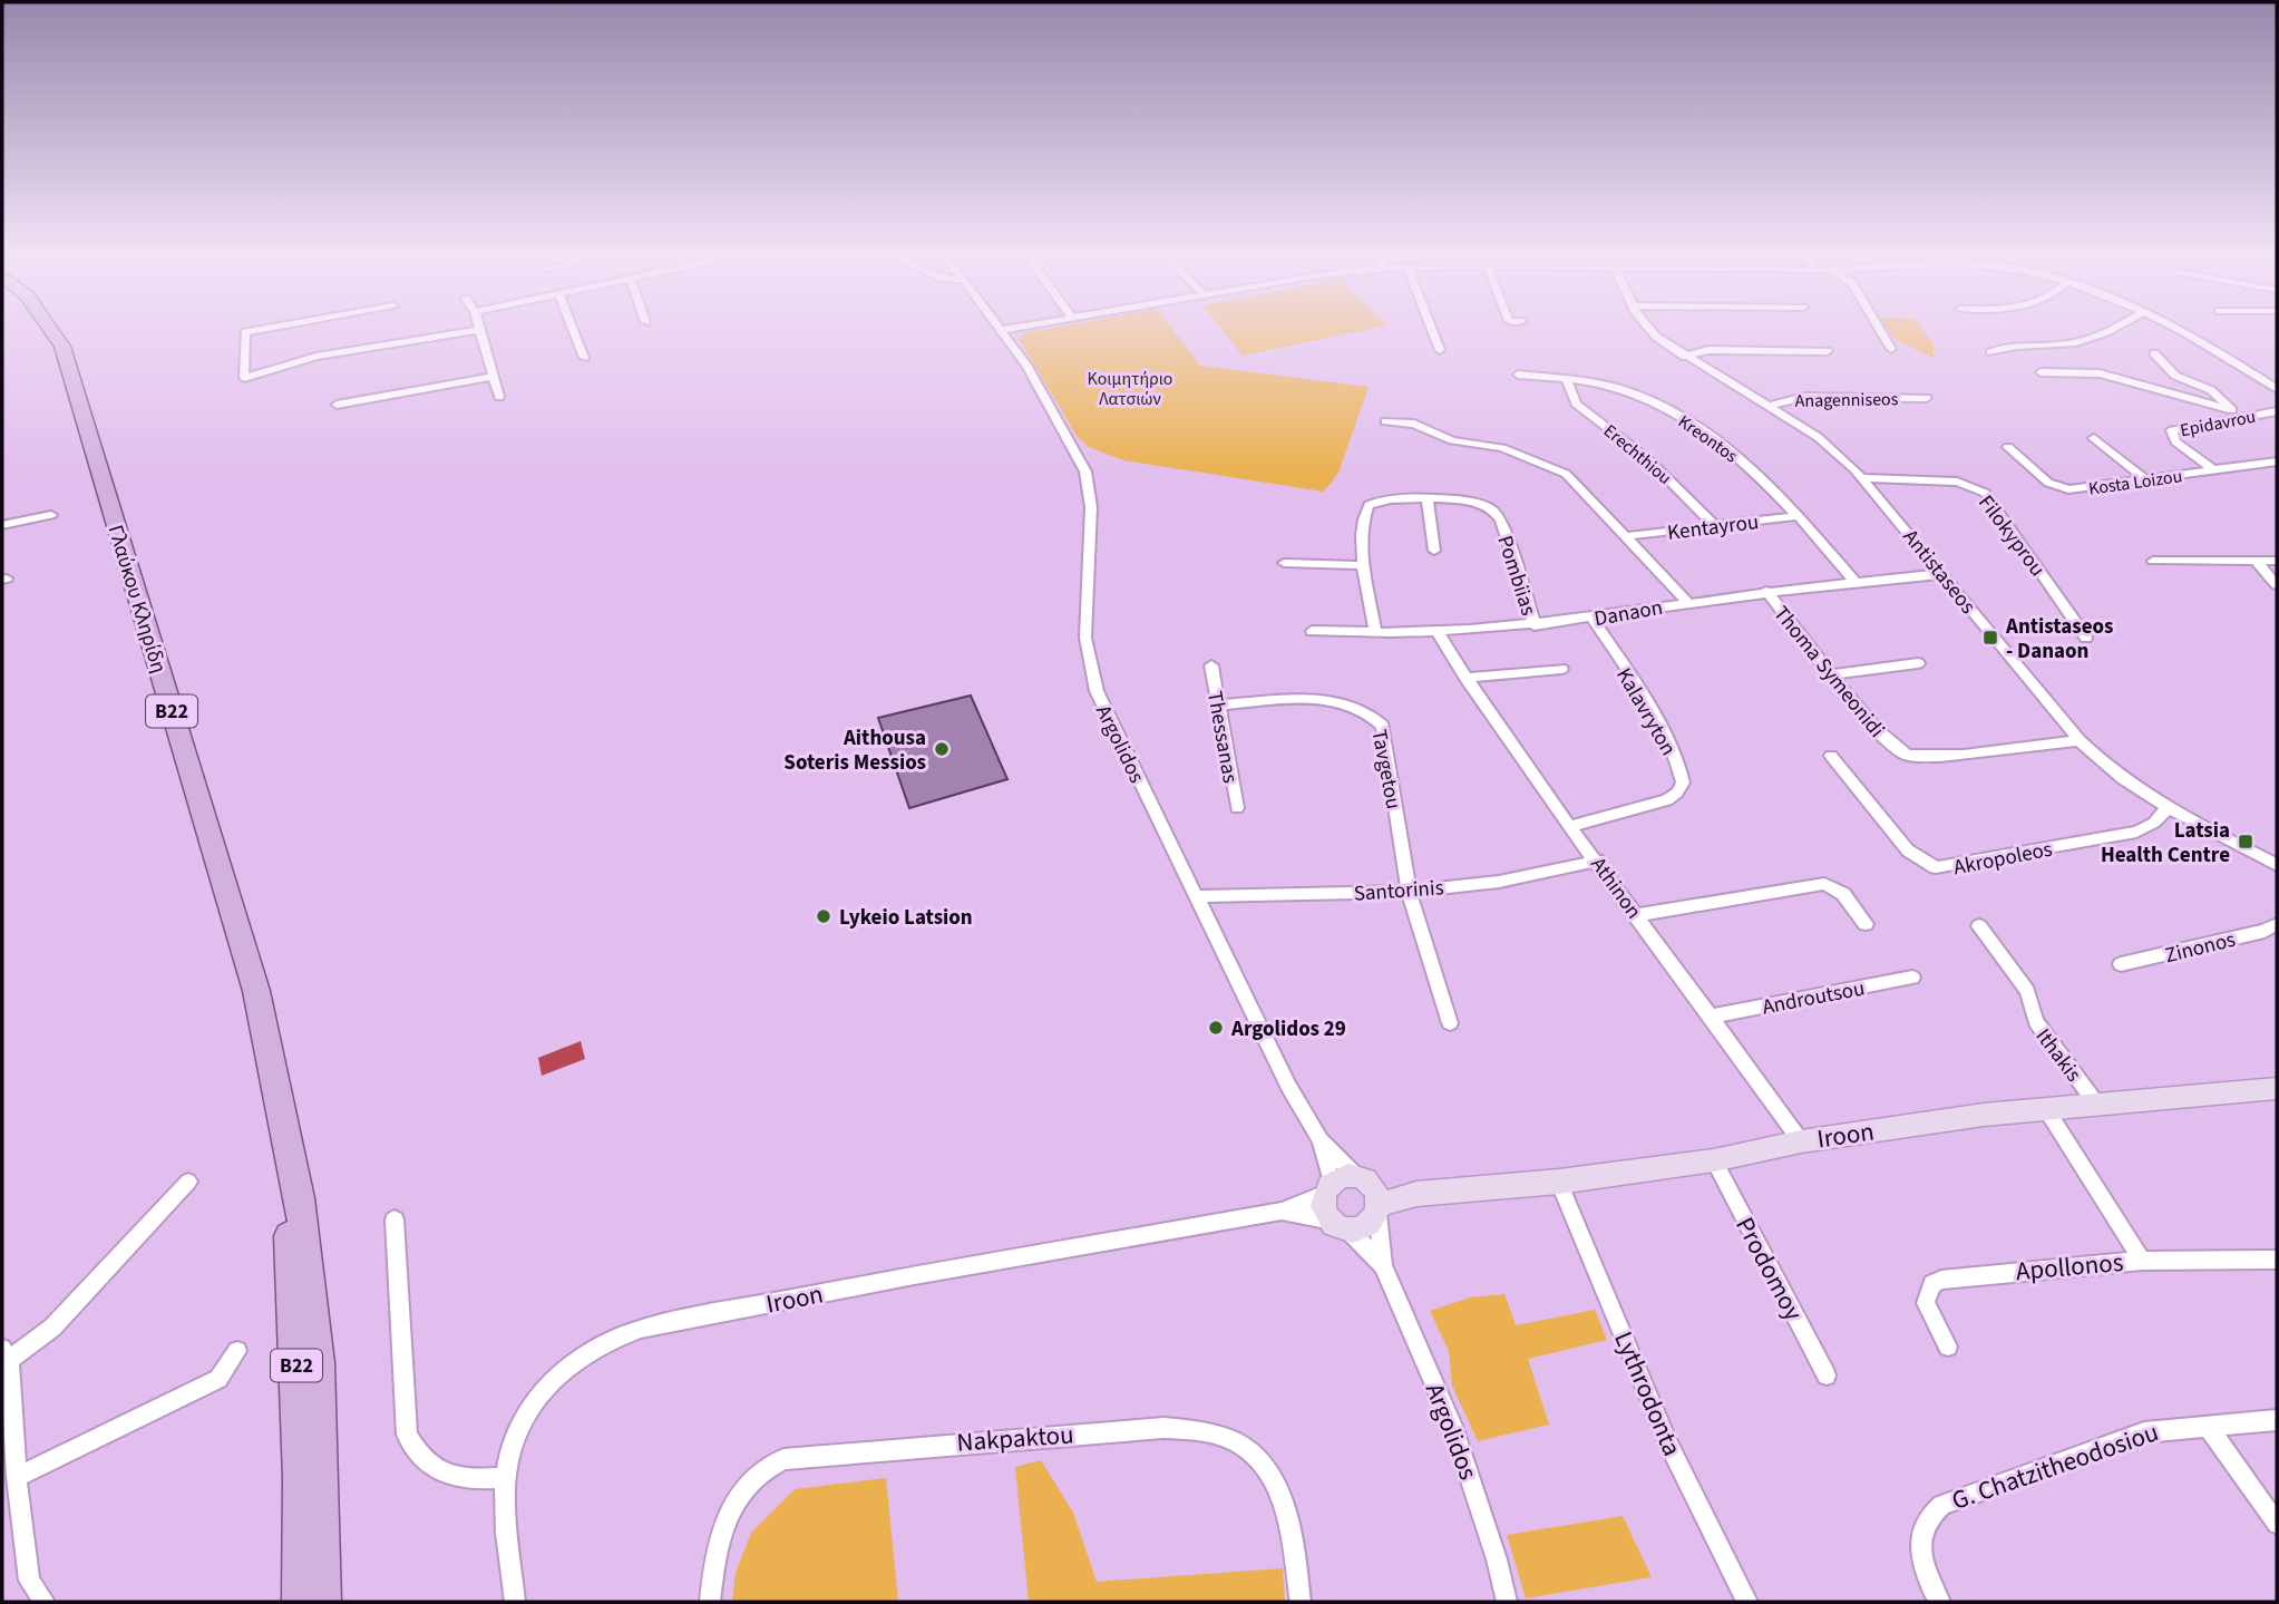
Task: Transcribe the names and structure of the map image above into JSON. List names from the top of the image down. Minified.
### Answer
{"streets":{"main road":["Γλαύκου Κληρίδη","B22"],"street":["Anagenniseos","Epidavrou","Kreontos","Erechthiou","Kosta Loizou","Kentayrou","Filokyprou","Antistaseos","Pombiias","Danaon","Thoma Symeonidi","Kalavryton","Thessanas","Argolidos","Tavgetou","Akropoleos","Athinon","Santorinis","Zinonos","Androutsou","Ithakis","Iroon","Apollonos","Prodomoy","Lythrodonta","Nakpaktou","G. Chatzitheodosiou"]},"crossings":[["Anagenniseos","Antistaseos"],["Epidavrou","Kosta Loizou"],["Kreontos","Erechthiou"],["Kreontos","Kentayrou"],["Kreontos","Danaon"],["Erechthiou","Kentayrou"],["Filokyprou","Antistaseos"],["Antistaseos","Danaon"],["Antistaseos","Thoma Symeonidi"],["Antistaseos","Akropoleos"],["Pombiias","Danaon"],["Danaon","Thoma Symeonidi"],["Danaon","Kalavryton"],["Danaon","Athinon"],["Kalavryton","Athinon"],["Thessanas","Tavgetou"],["Argolidos","Santorinis"],["Argolidos","Iroon"],["Tavgetou","Santorinis"],["Athinon","Santorinis"],["Athinon","Androutsou"],["Athinon","Iroon"],["Ithakis","Iroon"],["Iroon","Prodomoy"],["Iroon","Lythrodonta"]],"parks":["Κοιμητήριο Λατσιών"],"places":{"transit":["Antistaseos - Danaon","Latsia Health Centre"],"other":["Aithousa Soteris Messios","Lykeio Latsion","Argolidos 29"]}}
